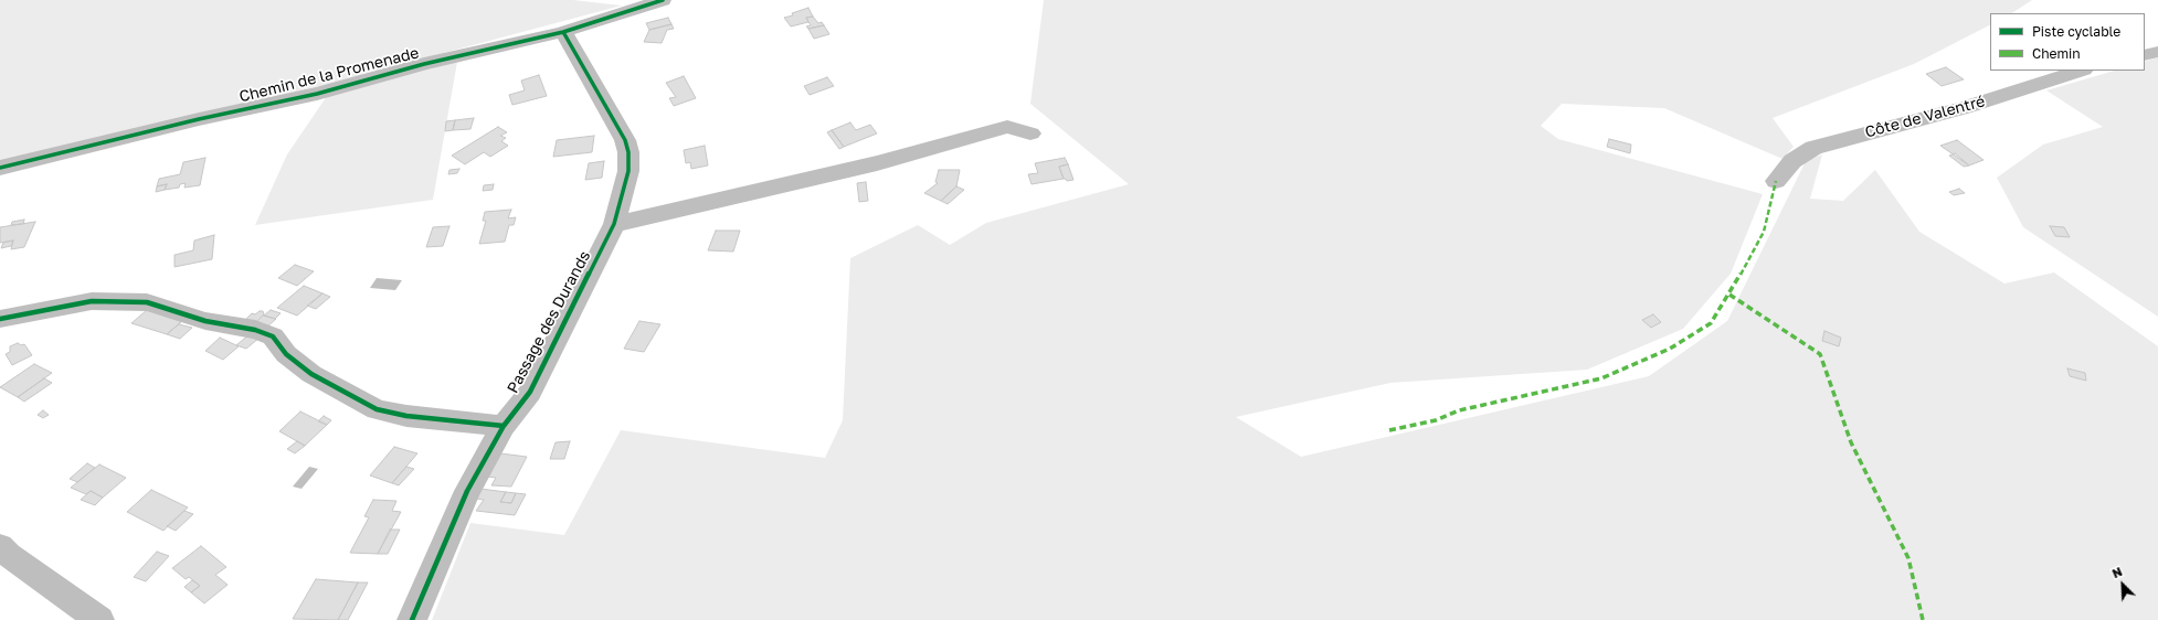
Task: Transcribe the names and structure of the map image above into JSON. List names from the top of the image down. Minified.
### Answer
{"streets":{"street":["Chemin de la Promenade","Côte de Valentré","Passage des Durands"]},"crossings":[["Chemin de la Promenade","Passage des Durands"]],"legend":["Piste cyclable","Chemin"],"north":"top left"}
